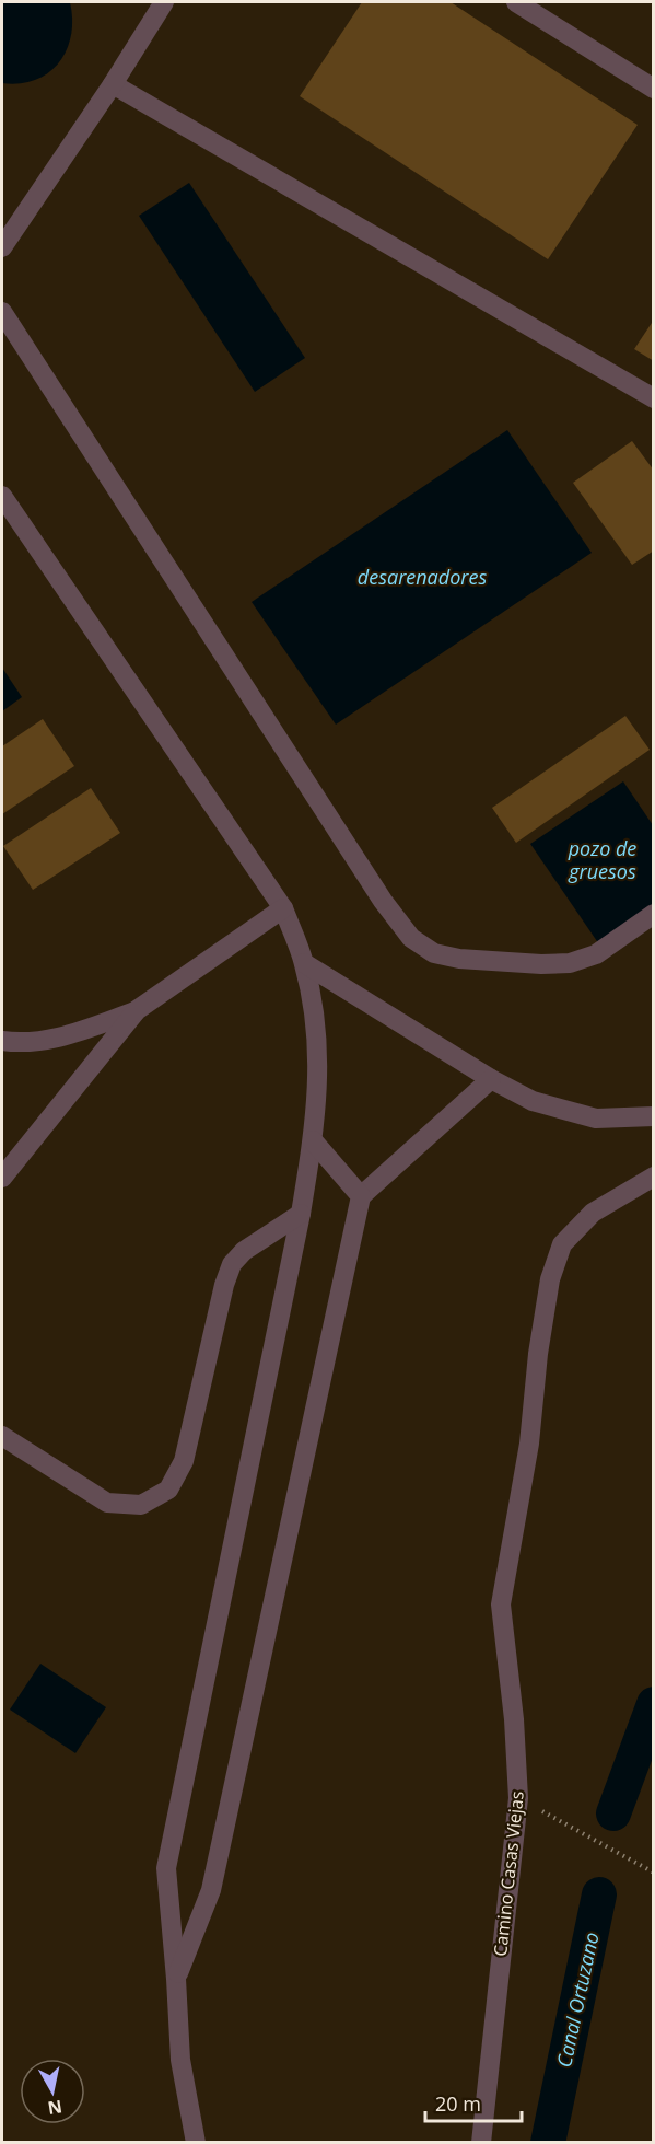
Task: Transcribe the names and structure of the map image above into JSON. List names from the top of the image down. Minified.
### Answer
{"streets":{"lane":["Camino Casas Viejas"]},"water":["desarenadores","pozo de gruesos","Canal Ortuzano"],"scale_bar":"20 m","north":"bottom"}
